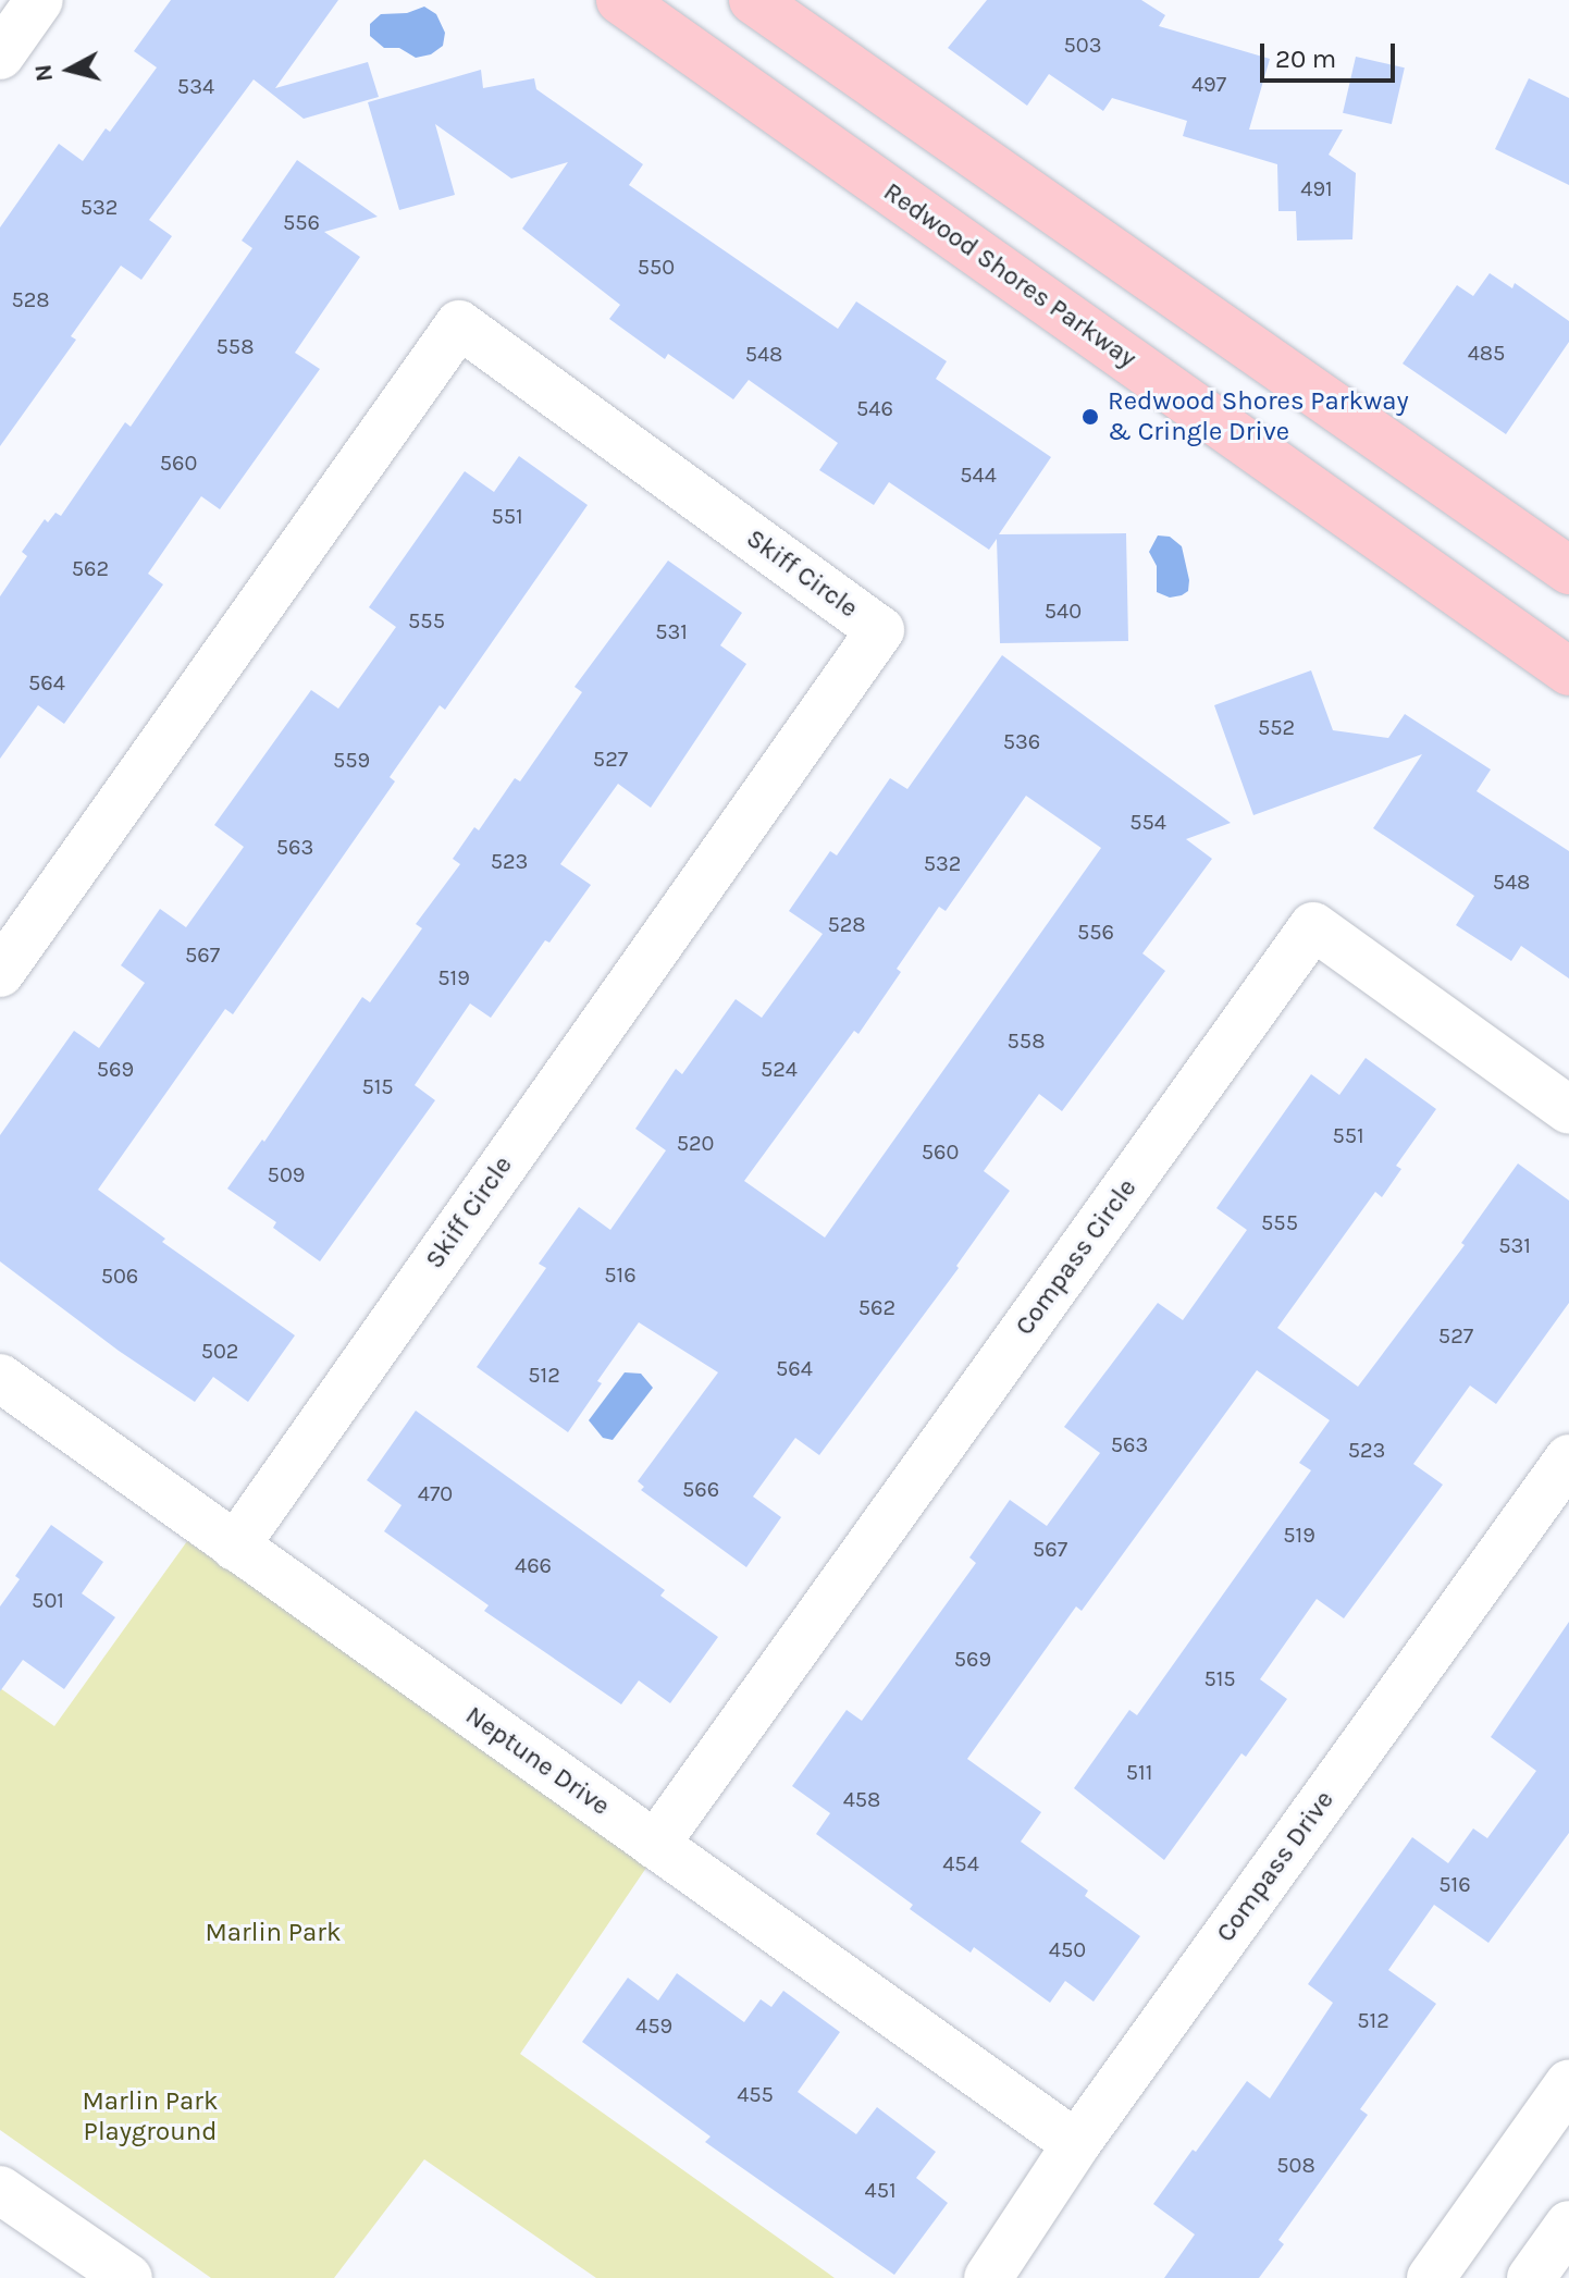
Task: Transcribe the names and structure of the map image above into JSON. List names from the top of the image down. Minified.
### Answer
{"streets":{"main road":["Redwood Shores Parkway"],"street":["Skiff Circle","Compass Circle","Neptune Drive","Compass Drive"]},"crossings":[["Skiff Circle","Neptune Drive"],["Compass Circle","Neptune Drive"],["Neptune Drive","Compass Drive"]],"parks":["Marlin Park","Marlin Park Playground"],"places":["Redwood Shores Parkway & Cringle Drive"],"house_numbers":["503","497","534","491","532","556","550","528","558","485","548","546","560","544","551","562","540","555","531","564","552","536","527","559","554","563","523","532","548","528","556","567","519","558","569","524","515","551","520","560","509","555","531","516","506","562","527","502","564","512","563","523","566","470","519","567","466","501","569","515","511","458","454","516","450","512","459","455","508","451"],"scale_bar":"20 m","north":"left"}
